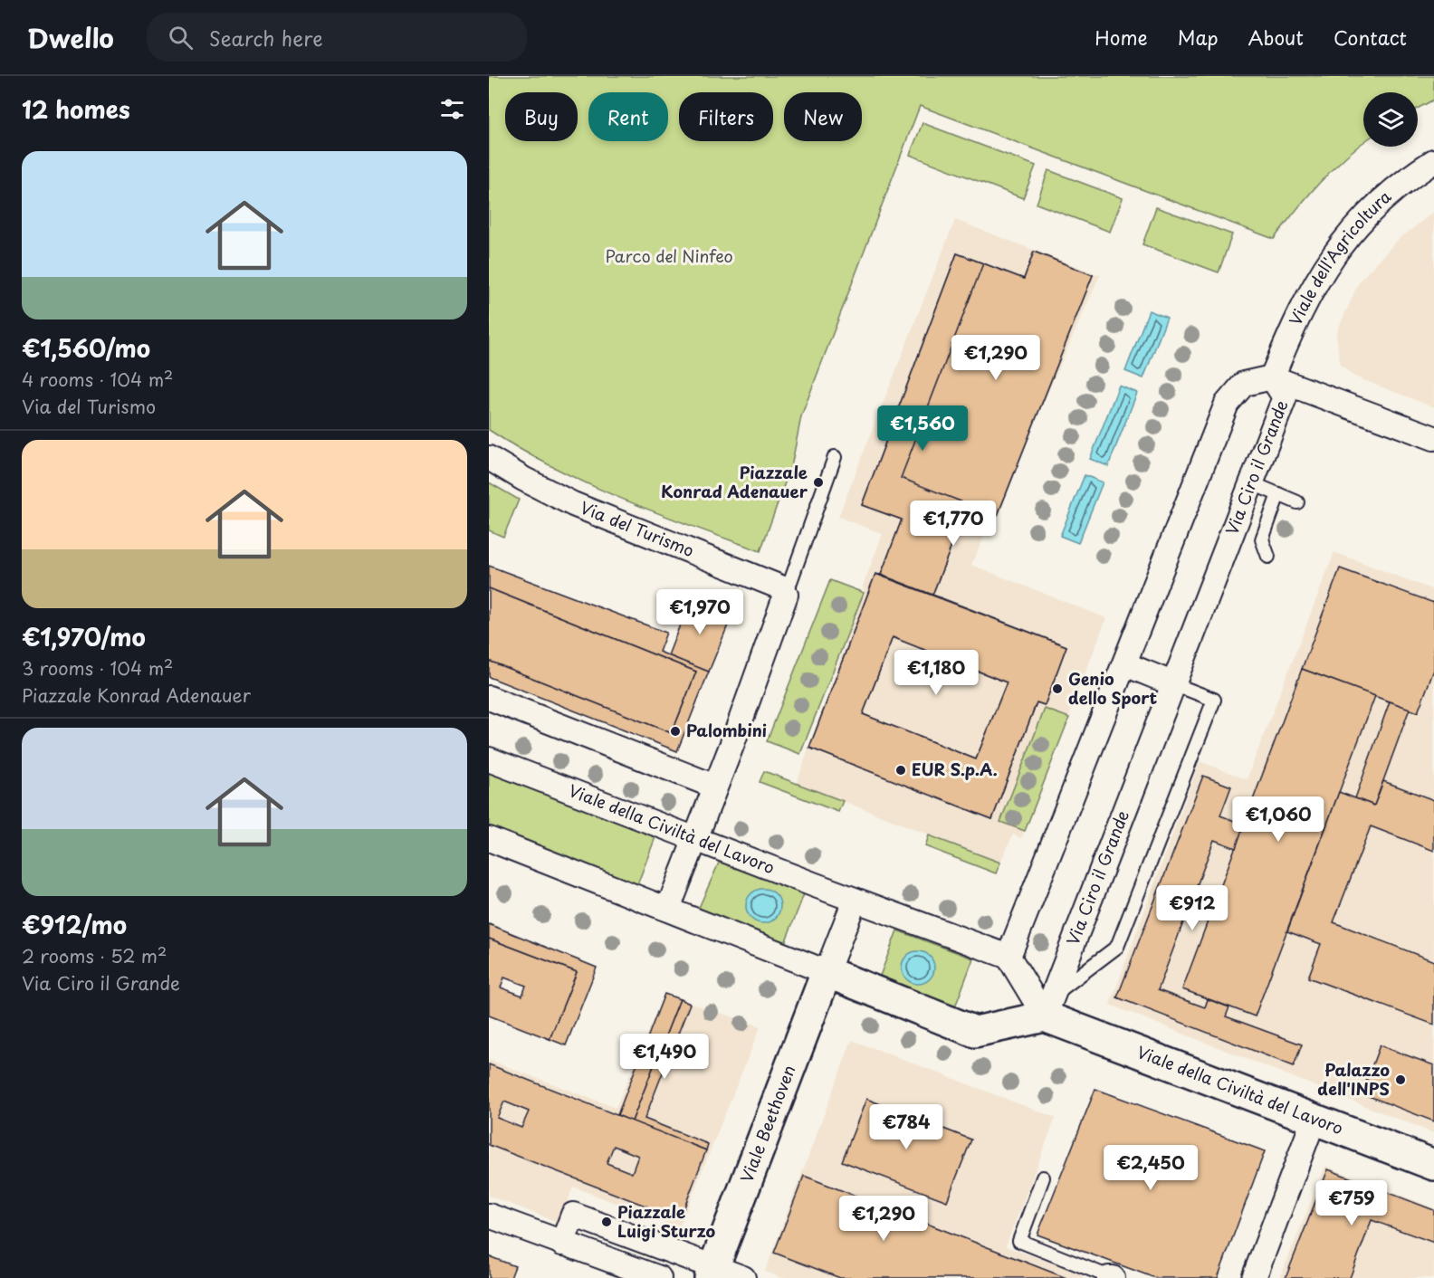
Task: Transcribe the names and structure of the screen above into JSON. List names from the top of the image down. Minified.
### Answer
{"streets":{"street":["Viale dell'Agricoltura","Via Ciro il Grande","Via del Turismo","Viale della Civiltà del Lavoro","Viale Beethoven"]},"crossings":[["Viale dell'Agricoltura","Via Ciro il Grande"],["Via Ciro il Grande","Viale della Civiltà del Lavoro"]],"parks":["Parco del Ninfeo"],"places":["Piazzale Konrad Adenauer","Genio dello Sport","Palombini","EUR S.p.A.","Palazzo dell'INPS","Piazzale Luigi Sturzo"],"page":{"header":"Dwello","search":"Search here","nav":["Home","Map","About","Contact"],"heading":"12 homes","chip":["Buy","Rent","Filters","New"],"list":[{"name":"€1,560/mo","note":"4 rooms · 104 m² · Via del Turismo"},{"name":"€1,970/mo","note":"3 rooms · 104 m² · Piazzale Konrad Adenauer"},{"name":"€912/mo","note":"2 rooms · 52 m² · Via Ciro il Grande"}],"price":["€1,290","€1,560","€1,770","€1,970","€1,180","€1,060","€912","€1,490","€784","€2,450","€759","€1,290"]}}
